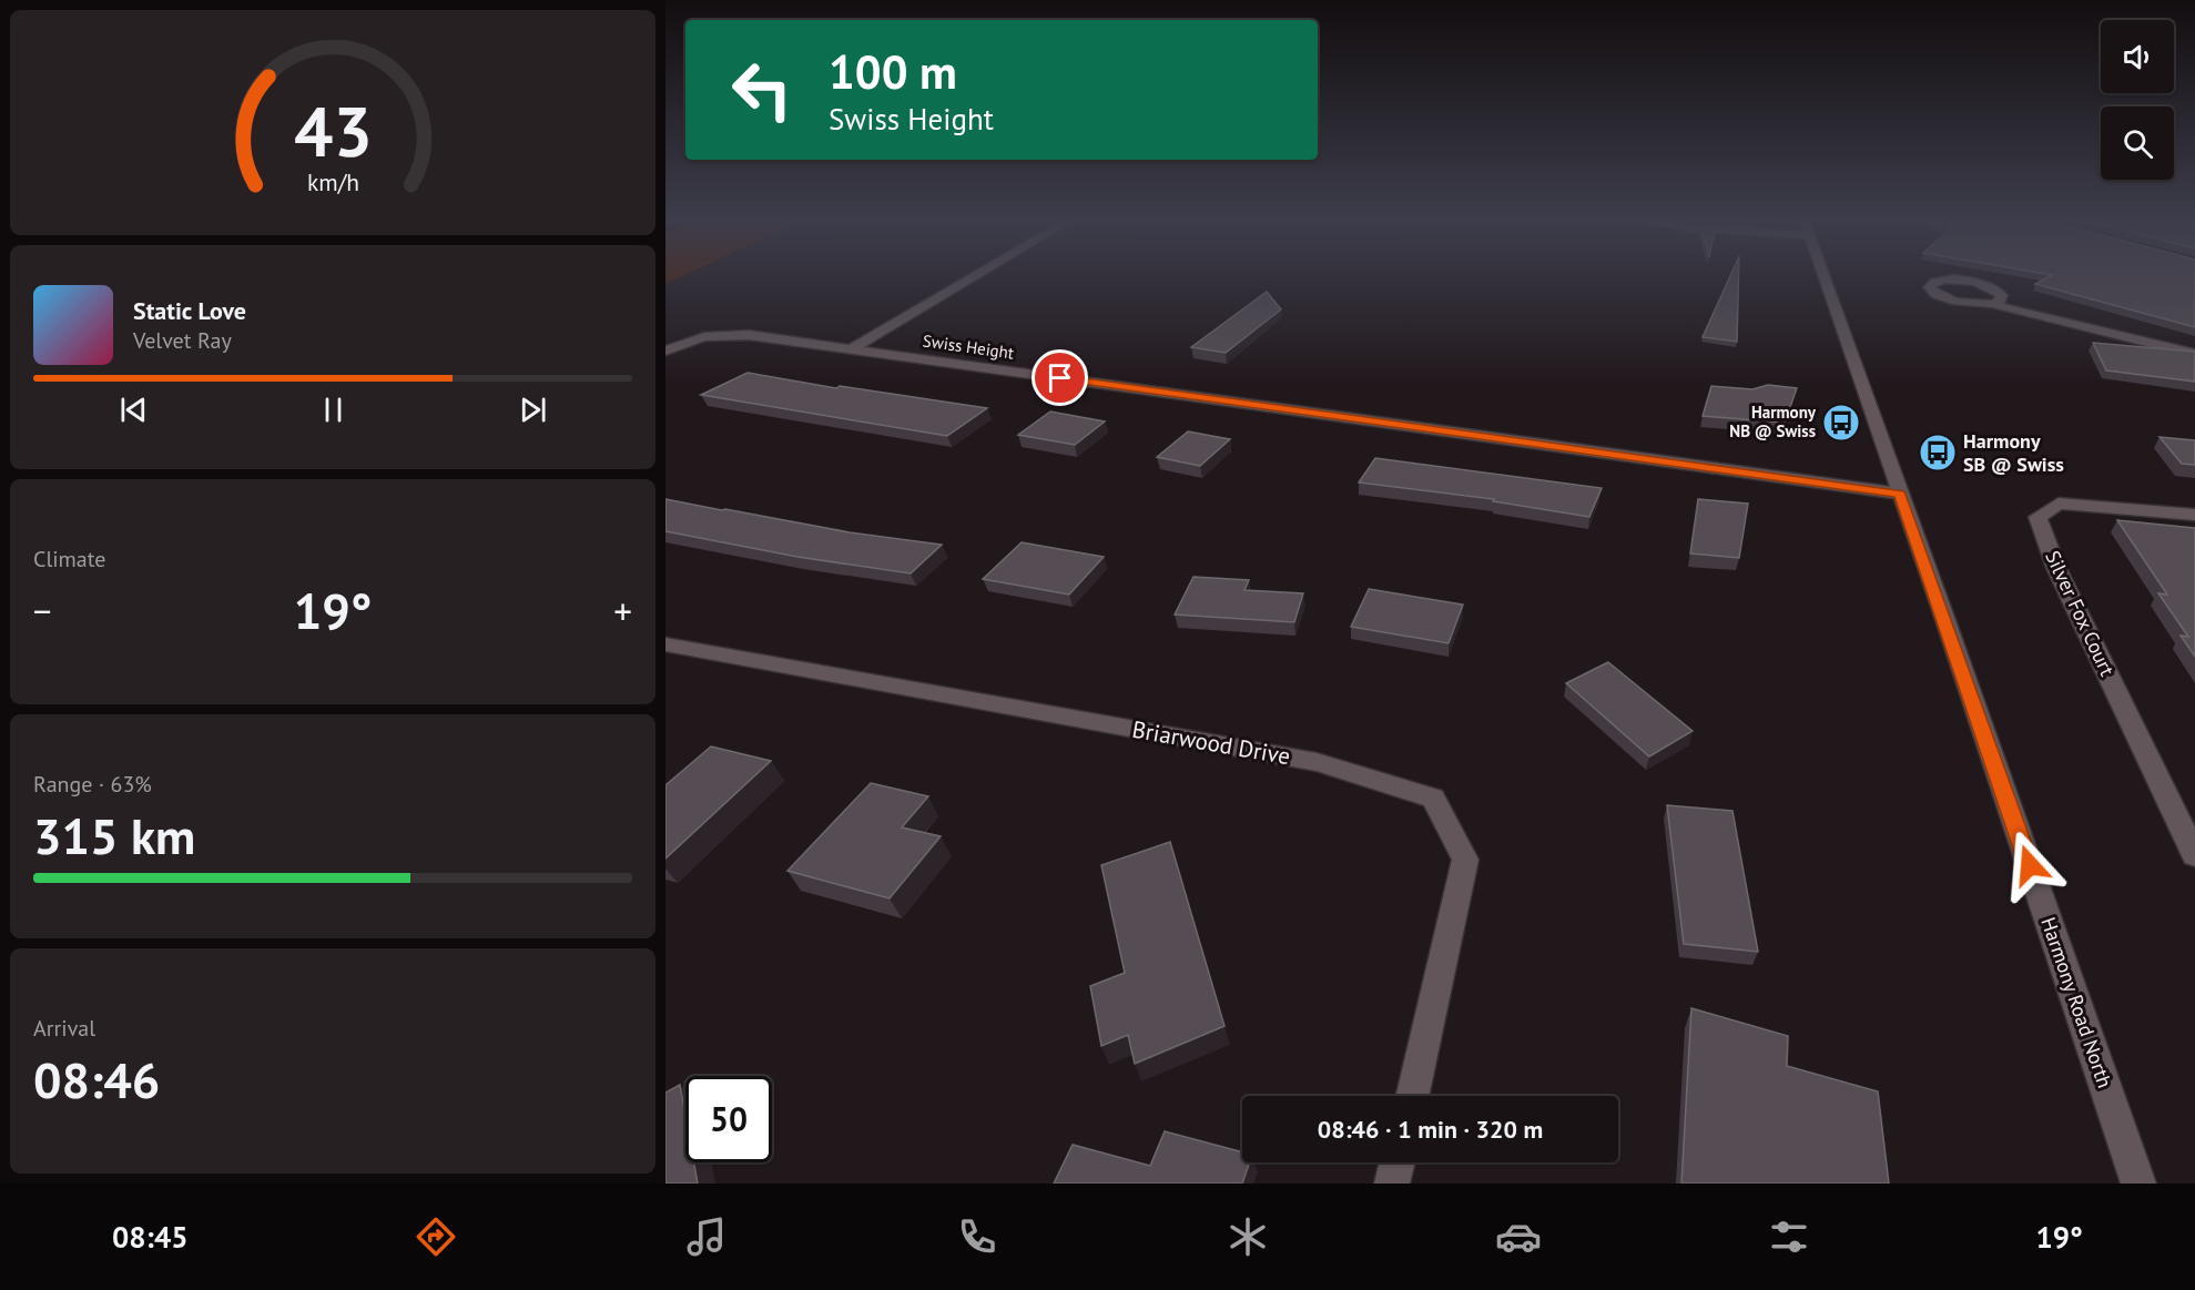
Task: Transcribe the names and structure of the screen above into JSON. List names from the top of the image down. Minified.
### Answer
{"streets":{"street":["Swiss Height","Silver Fox Court","Briarwood Drive","Harmony Road North"]},"crossings":[["Swiss Height","Harmony Road North"]],"places":{"bus stop":["Harmony NB @ Swiss","Harmony SB @ Swiss"]},"page":{"turn":["100 m","Swiss Height"],"song":["Static Love","Velvet Ray"],"tile":["Climate",["Range · 63%","315 km"],["Arrival","08:46"]],"heat":["−","19°","+"],"limit":"50","trip":"08:46 · 1 min · 320 m","tabs":["08:45","19°"],"gauge":["43","km/h"]}}
